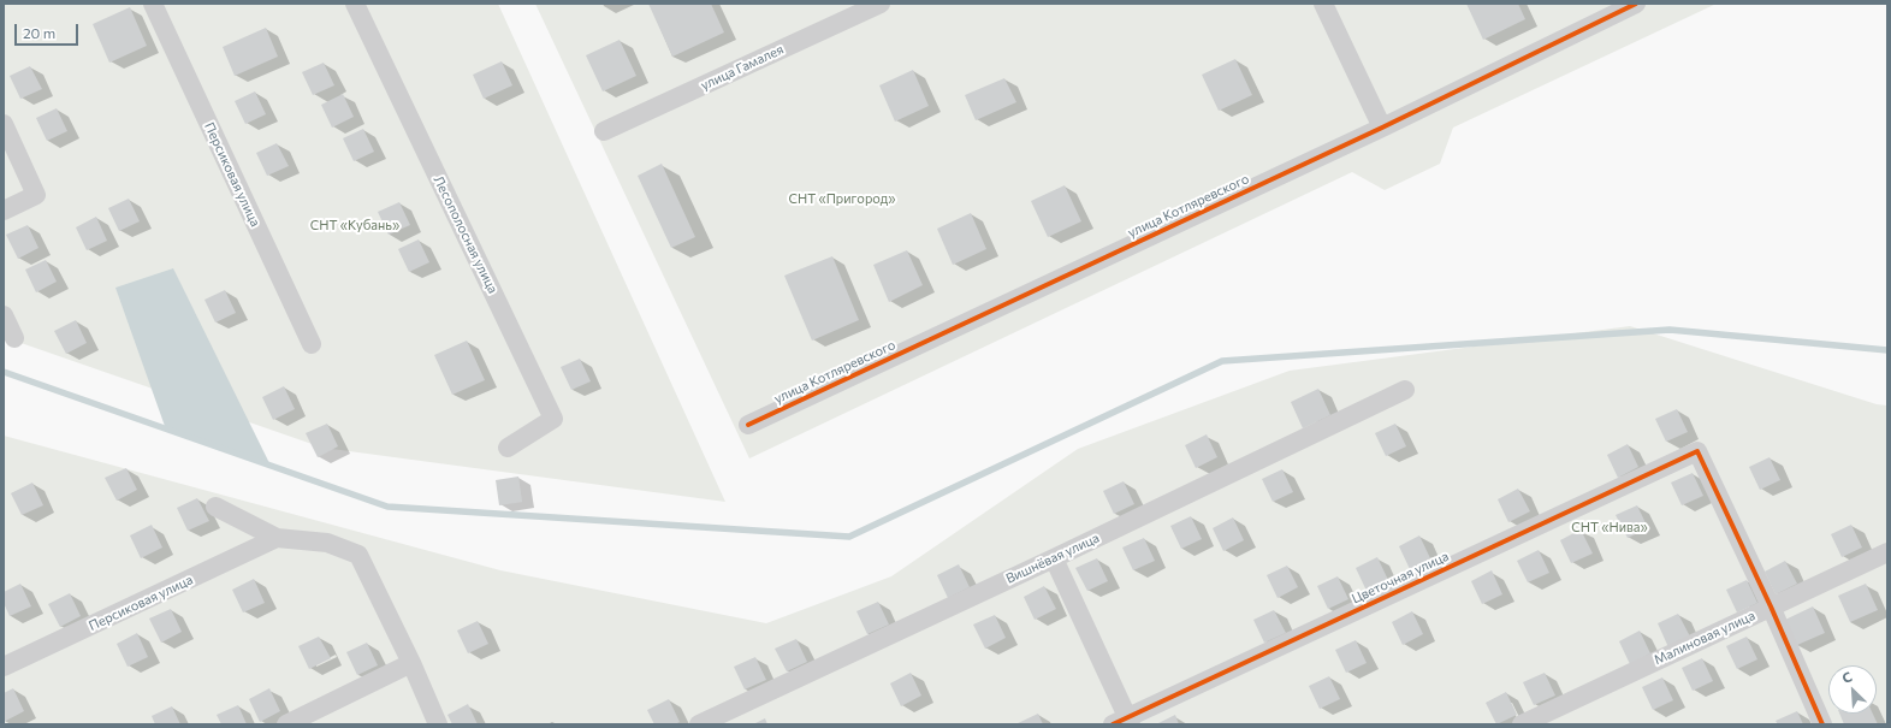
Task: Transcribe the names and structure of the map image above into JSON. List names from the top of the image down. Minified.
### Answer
{"streets":{"street":["улица Гамалея","Персиковая улица","улица Котляревского","Лесополосная улица","Вишнёвая улица","Цветочная улица","Малиновая улица"]},"crossings":[["Цветочная улица","Малиновая улица"]],"parks":["СНТ «Пригород»","СНТ «Кубань»","СНТ «Нива»"],"scale_bar":"20 m","north":"top left"}
